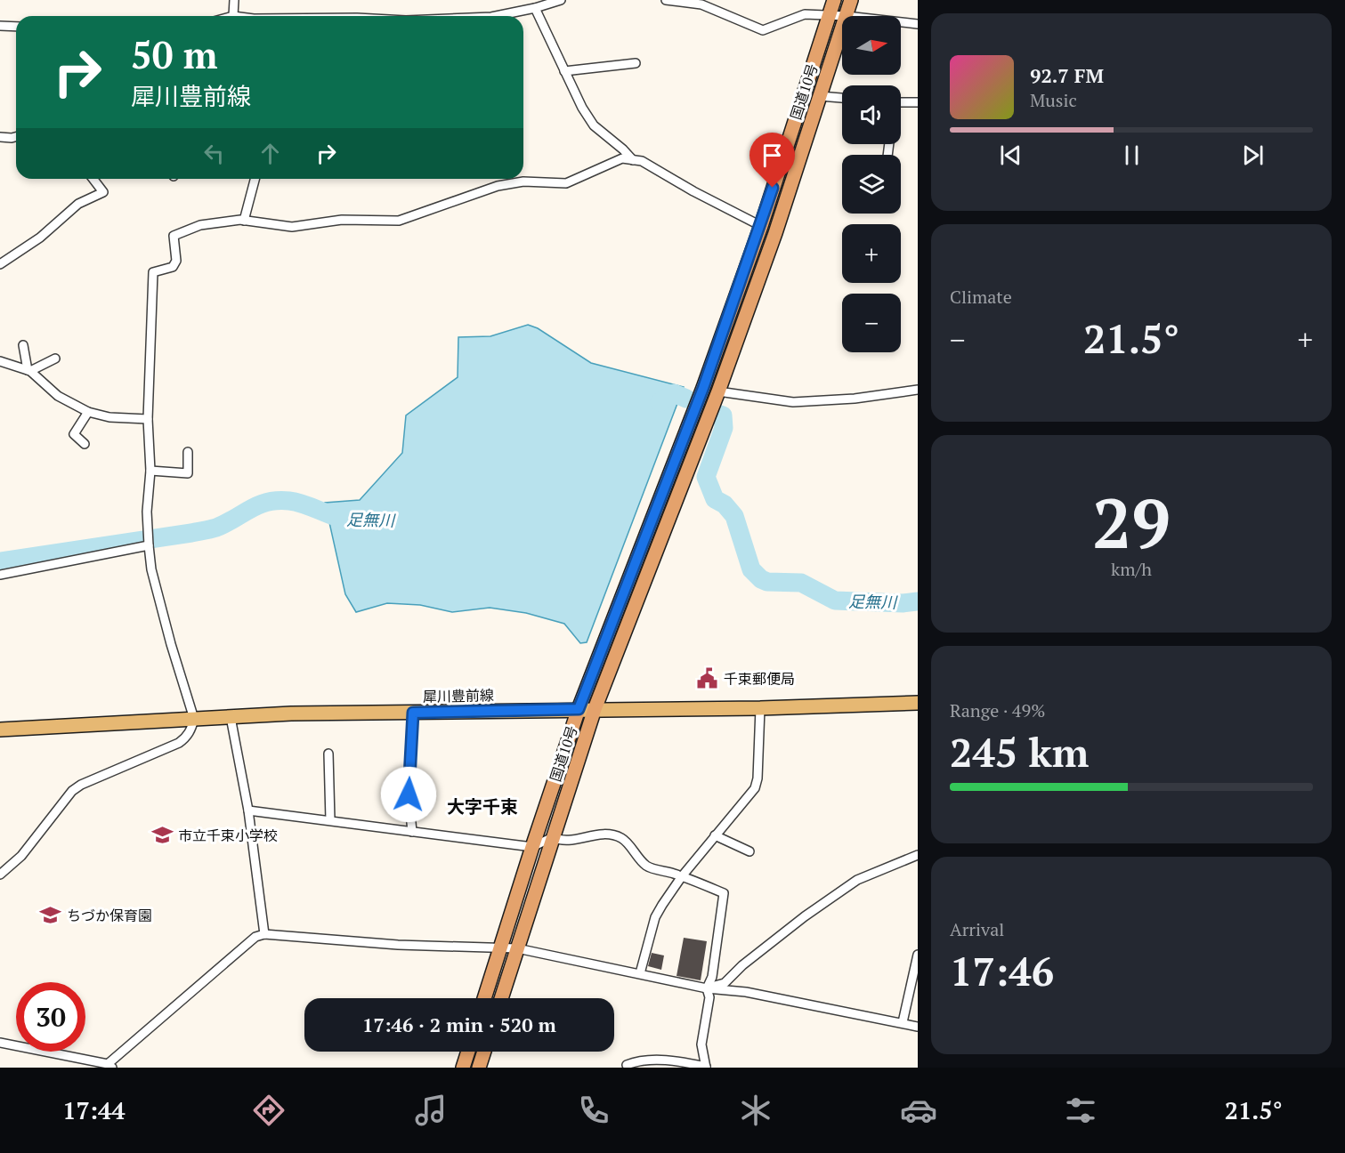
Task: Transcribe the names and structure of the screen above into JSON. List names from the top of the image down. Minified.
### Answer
{"streets":{"highway":["国道10号"],"main road":["犀川豊前線"]},"crossings":[["国道10号","犀川豊前線"]],"districts":["大字千束"],"water":["足無川"],"places":{"public building":["千束郵便局"],"school or university":["市立千束小学校","ちづか保育園"]},"north":"right","page":{"map_buttons":["+","−"],"turn":["50 m","犀川豊前線"],"song":["92.7 FM","Music"],"tile":["Climate",["29","km/h"],["Range · 49%","245 km"],["Arrival","17:46"]],"heat":["−","21.5°","+"],"limit":"30","trip":"17:46 · 2 min · 520 m","tabs":["17:44","21.5°"]}}
